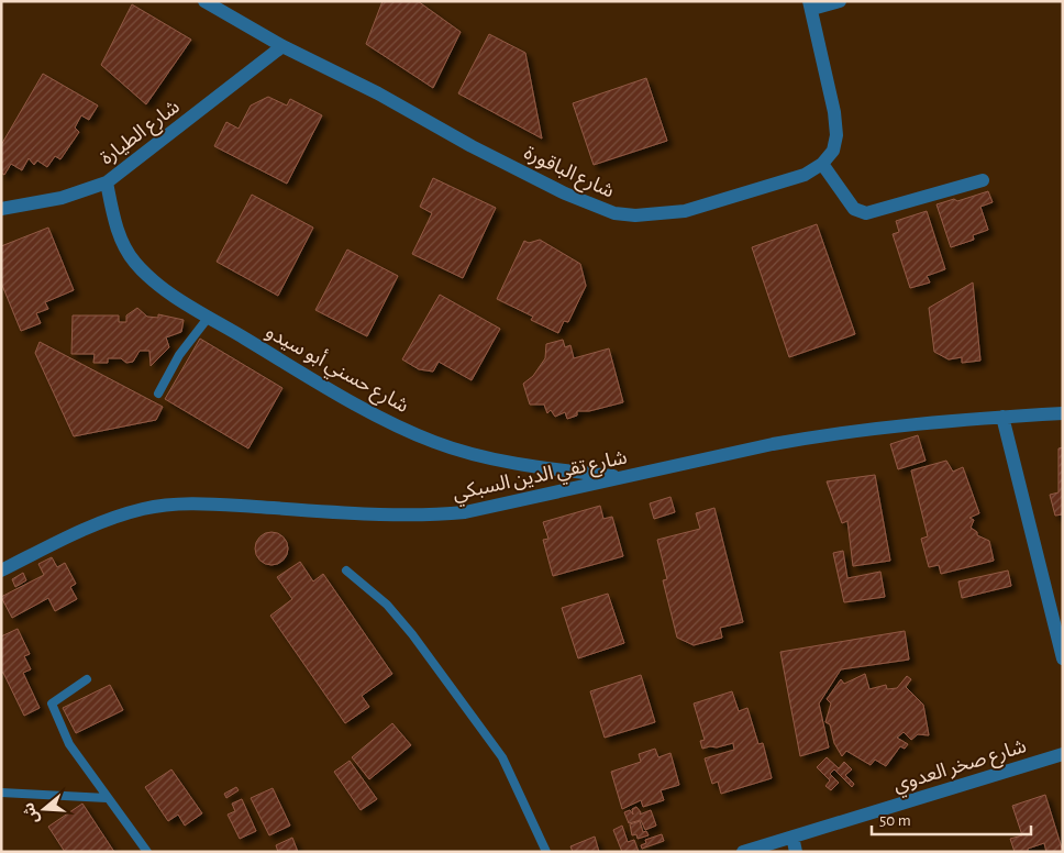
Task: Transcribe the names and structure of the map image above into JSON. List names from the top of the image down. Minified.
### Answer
{"streets":{"street":["شارع الطيارة","شارع الباقورة","شارع حسني أبو سيدو","شارع تقي الدين السبكي","شارع صخر العدوي"]},"crossings":[["شارع الطيارة","شارع الباقورة"],["شارع الطيارة","شارع حسني أبو سيدو"],["شارع حسني أبو سيدو","شارع تقي الدين السبكي"]],"scale_bar":"50 m","north":"left"}
